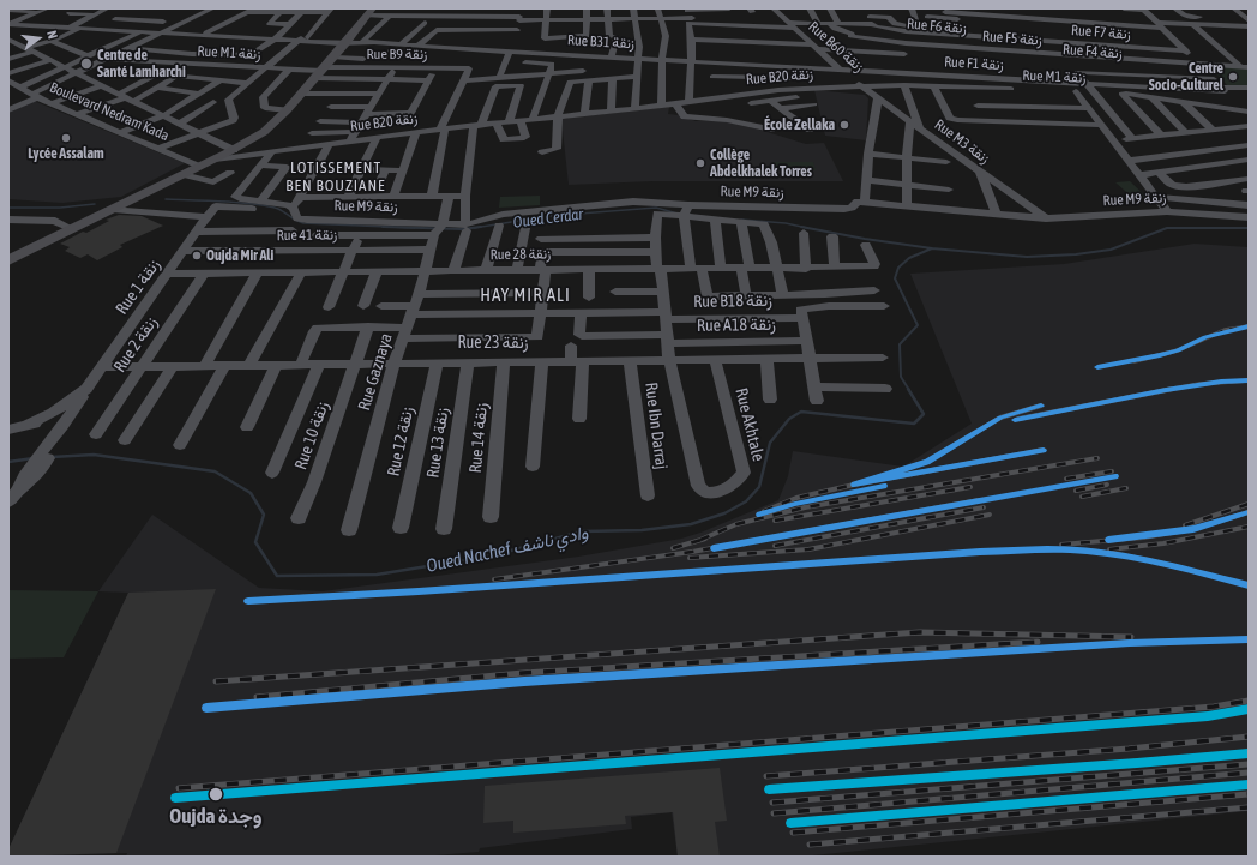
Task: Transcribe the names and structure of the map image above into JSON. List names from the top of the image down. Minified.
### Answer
{"streets":{"street":["Rue F7 زنقة","Rue F5 زنقة","Rue B31 زنقة","Rue B60 زنقة","Rue F4 زنقة","Rue M1 زنقة","Rue B9 زنقة","Rue F1 زنقة","Rue B20 زنقة","Boulevard Nedram Kada","Rue M3 زنقة","Rue M9 زنقة","Rue 41 زنقة","Rue 28 زنقة","Rue زنقة 1","Rue B18 زنقة","Rue A18 زنقة","Rue 23 زنقة","Rue 2 زنقة","Rue Gaznaya","Rue Akhtale","Rue Ibn Darraj","Rue 10 زنقة","Rue 14 زنقة","Rue 12 زنقة","Rue 13 زنقة"]},"crossings":[["Rue F7 زنقة","Rue F5 زنقة"],["Rue F7 زنقة","Rue F4 زنقة"],["Rue F5 زنقة","Rue F4 زنقة"],["Rue B31 زنقة","Rue B60 زنقة"],["Rue B31 زنقة","Rue B9 زنقة"],["Rue B31 زنقة","Rue F1 زنقة"],["Rue B60 زنقة","Rue M1 زنقة"],["Rue B60 زنقة","Rue F1 زنقة"],["Rue B60 زنقة","Rue B20 زنقة"],["Rue B60 زنقة","Rue M3 زنقة"],["Rue M1 زنقة","Rue B9 زنقة"],["Rue M1 زنقة","Rue B20 زنقة"],["Rue M1 زنقة","Rue M3 زنقة"],["Rue B20 زنقة","Rue M3 زنقة"],["Rue M3 زنقة","Rue M9 زنقة"],["Rue M9 زنقة","Rue Gaznaya"],["Rue 41 زنقة","Rue زنقة 1"],["Rue 41 زنقة","Rue Gaznaya"],["Rue 28 زنقة","Rue زنقة 1"],["Rue 28 زنقة","Rue 2 زنقة"],["Rue 28 زنقة","Rue Gaznaya"],["Rue زنقة 1","Rue 23 زنقة"],["Rue B18 زنقة","Rue A18 زنقة"],["Rue B18 زنقة","Rue Gaznaya"],["Rue 23 زنقة","Rue 2 زنقة"],["Rue 23 زنقة","Rue Gaznaya"],["Rue 23 زنقة","Rue Akhtale"],["Rue 23 زنقة","Rue Ibn Darraj"],["Rue 23 زنقة","Rue 10 زنقة"],["Rue 23 زنقة","Rue 14 زنقة"],["Rue 23 زنقة","Rue 12 زنقة"],["Rue 23 زنقة","Rue 13 زنقة"]],"districts":["LOTISSEMENT BEN BOUZIANE","HAY MIR ALI"],"water":["Oued Cerdar","Oued Nachef وادي ناشف"],"places":["Centre de Santé Lamharchi","Centre Socio-Culturel","École Zellaka","Lycée Assalam","Collège Abdelkhalek Torres","Oujda Mir Ali","Oujda وجدة"],"north":"right"}
